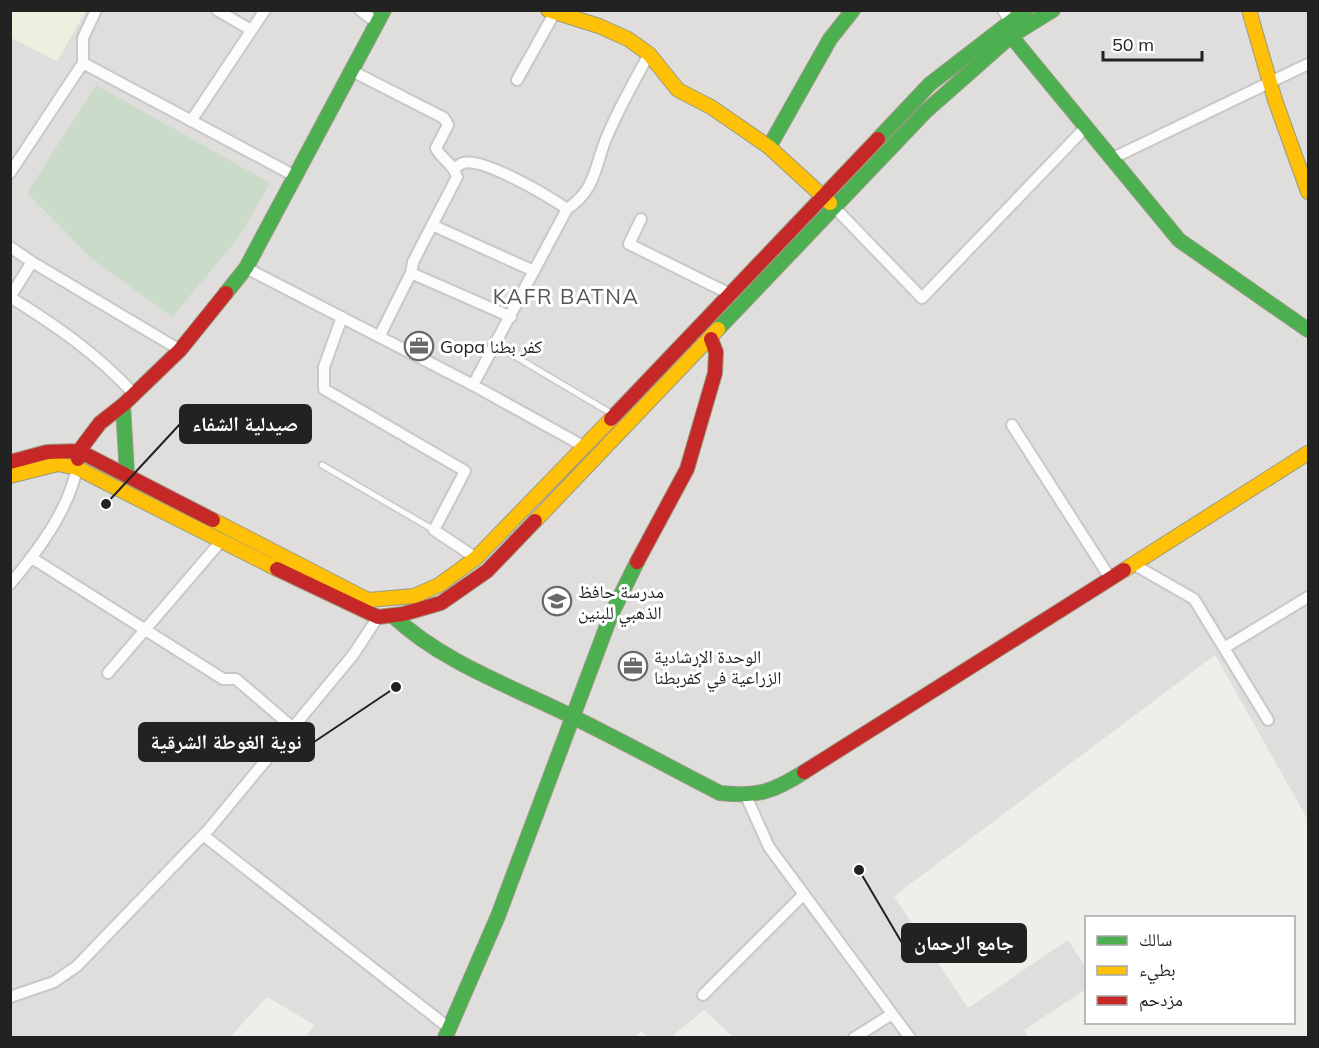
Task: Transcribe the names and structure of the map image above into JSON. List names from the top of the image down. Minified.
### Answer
{"districts":["KAFR BATNA"],"places":{"office":["Gopa كفر بطنا","الوحدة الإرشادية الزراعية في كفربطنا"],"other":["صيدلية الشفاء","نوية الغوطة الشرقية","جامع الرحمان"],"school or university":["مدرسة حافظ الذهبي للبنين"]},"legend":["سالك","بطيء","مزدحم"],"scale_bar":"50 m"}
